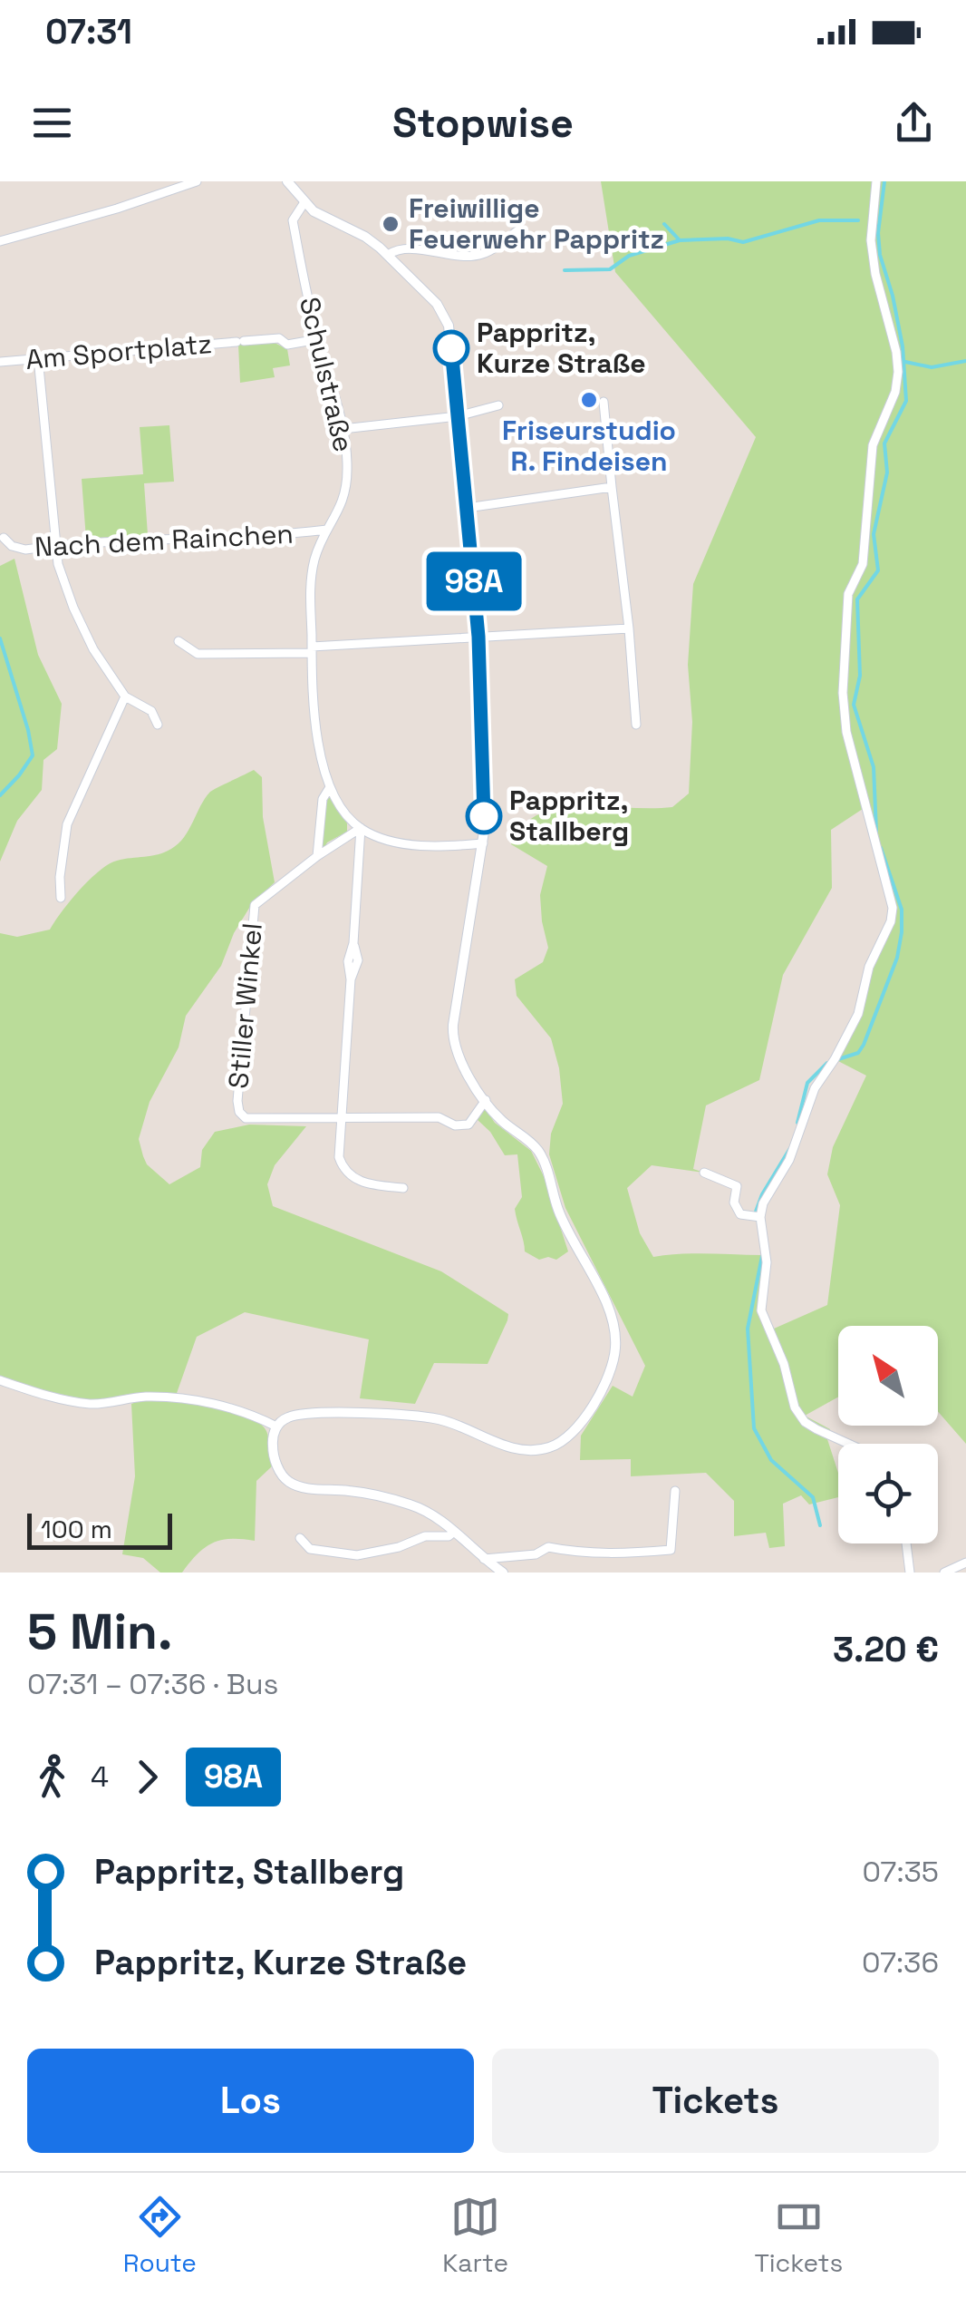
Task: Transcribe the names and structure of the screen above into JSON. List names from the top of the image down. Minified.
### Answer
{"streets":{"street":["Am Sportplatz","Schulstraße","Nach dem Rainchen","Stiller Winkel"]},"crossings":[["Am Sportplatz","Schulstraße"],["Schulstraße","Nach dem Rainchen"]],"places":["Freiwillige Feuerwehr Pappritz","Pappritz, Kurze Straße","Friseurstudio R. Findeisen","Pappritz, Stallberg"],"lines":["bus line 98A"],"scale_bar":"100 m","north":"top left","page":{"status":"07:31","header":"Stopwise","on_map":"98A","scale":"100 m","heading":["5 Min.","07:31 – 07:36 · Bus","3.20 €"],"legs":["4","98A"],"list":[{"name":"Pappritz, Stallberg","value":"07:35"},{"name":"Pappritz, Kurze Straße","value":"07:36"}],"buttons":["Los","Tickets"],"tabs":["Route","Karte","Tickets"]}}
